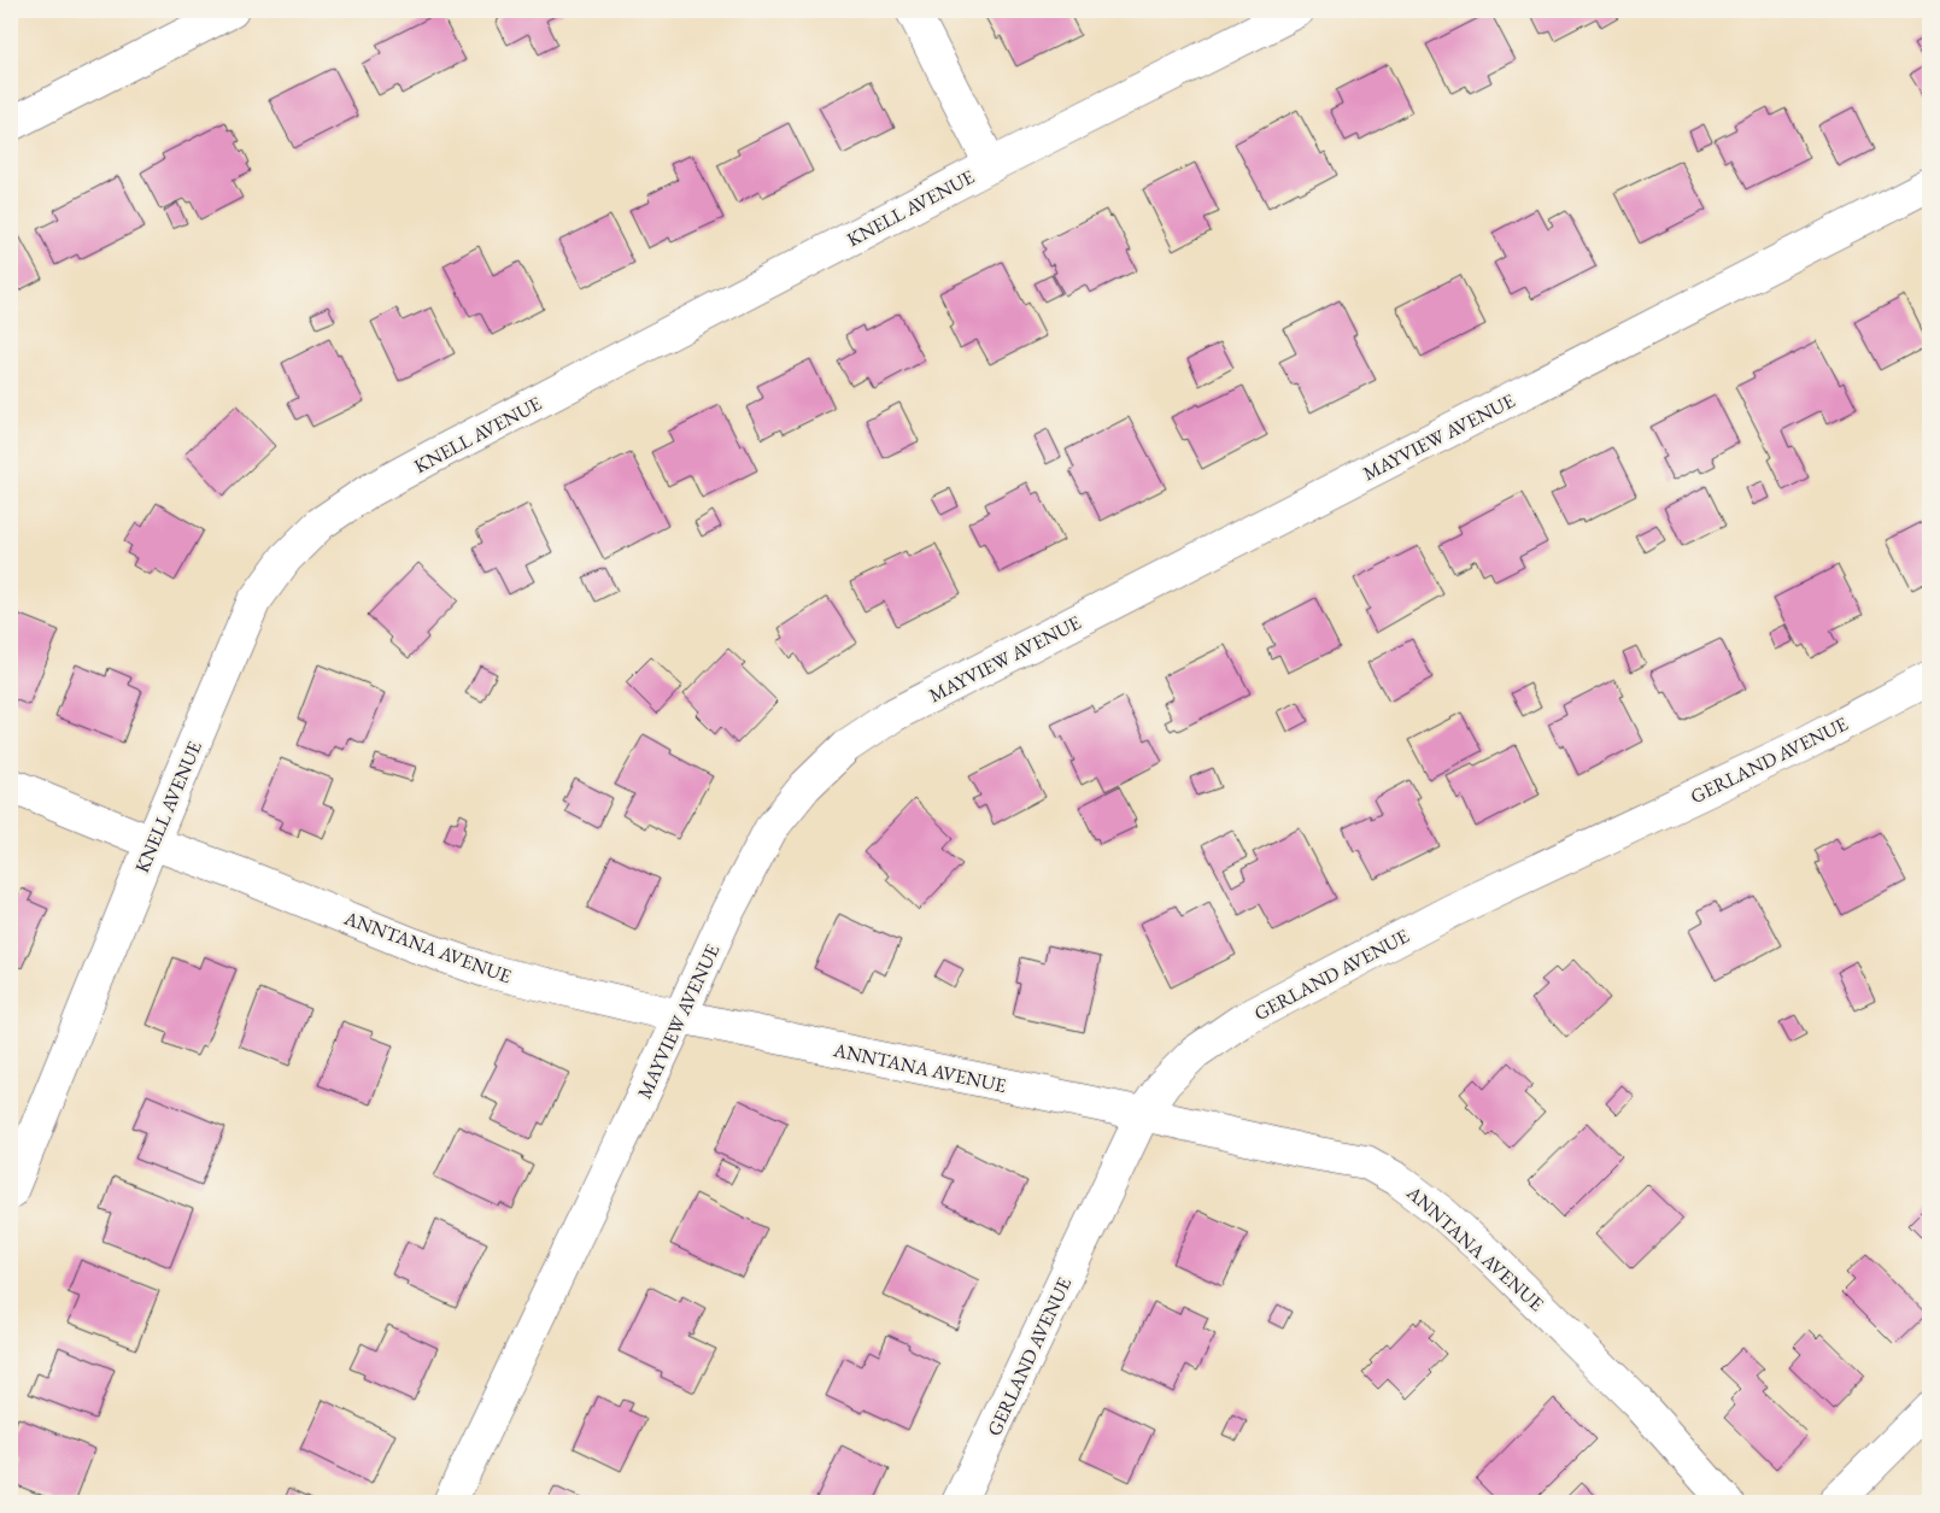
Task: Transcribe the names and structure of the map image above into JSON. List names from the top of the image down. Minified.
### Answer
{"streets":{"street":["KNELL AVENUE","MAYVIEW AVENUE","GERLAND AVENUE","ANNTANA AVENUE"]},"crossings":[["KNELL AVENUE","ANNTANA AVENUE"],["MAYVIEW AVENUE","ANNTANA AVENUE"],["GERLAND AVENUE","ANNTANA AVENUE"]]}
